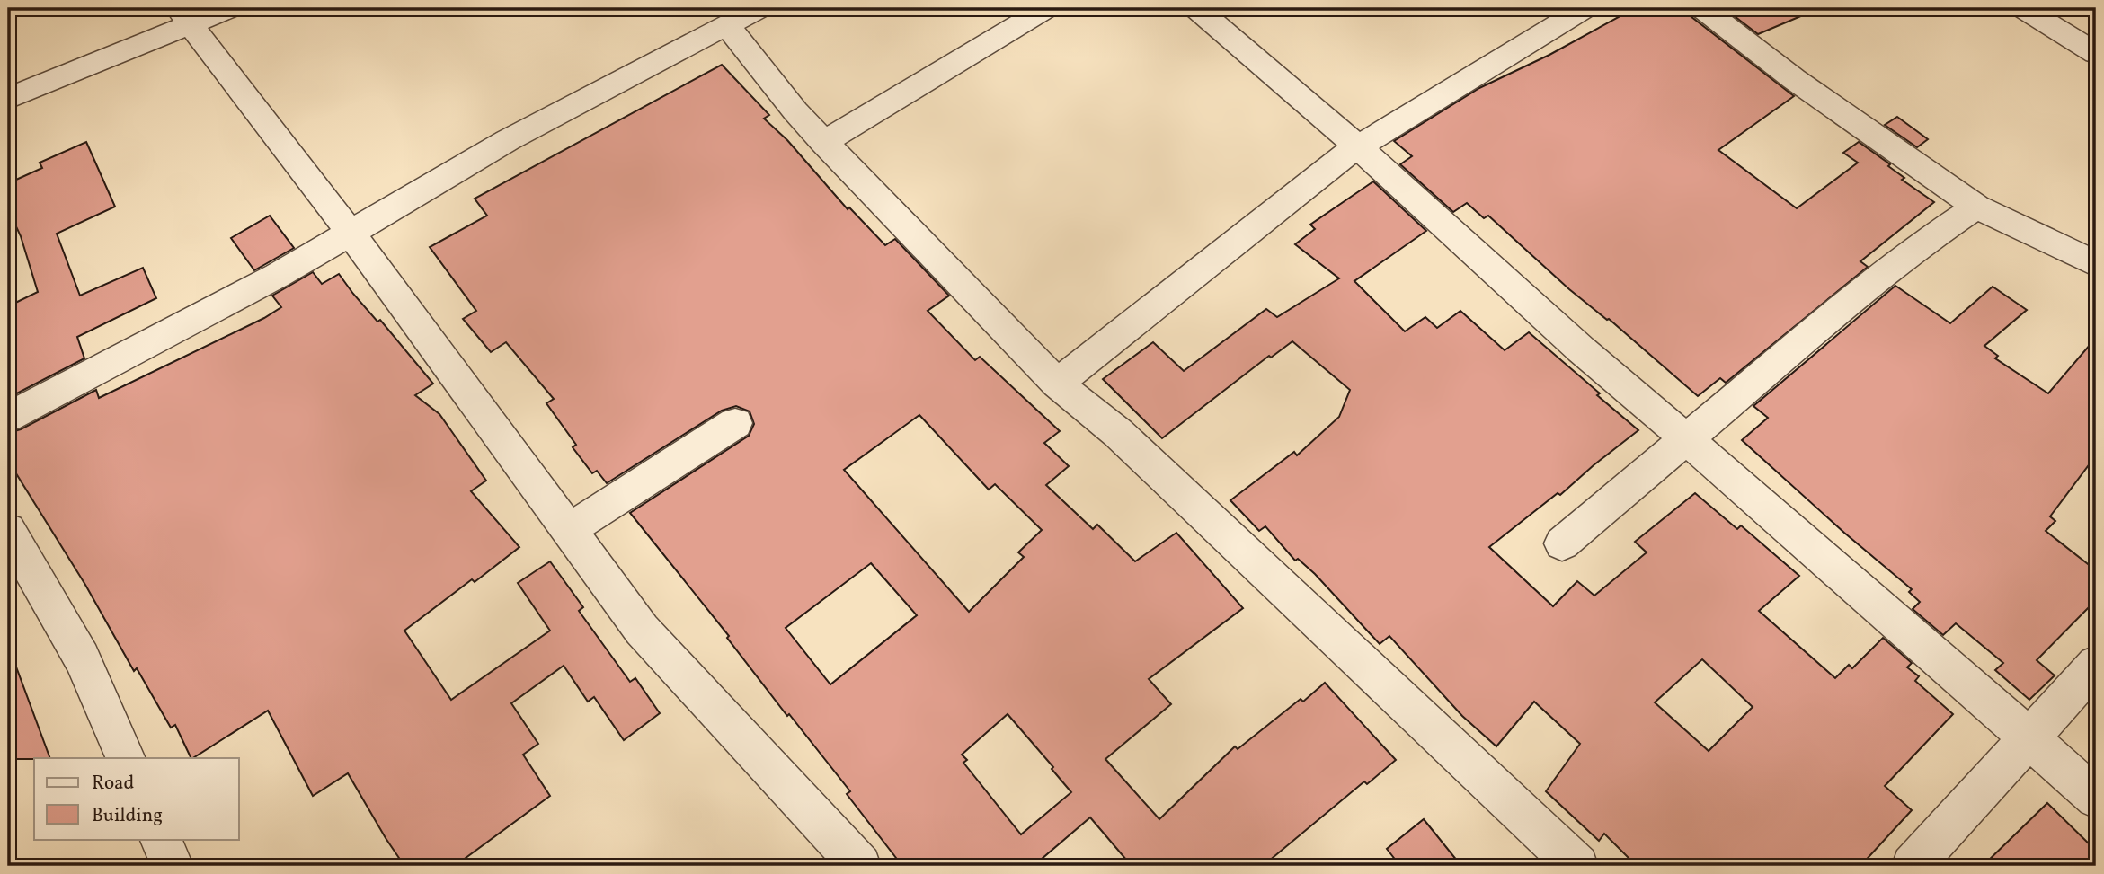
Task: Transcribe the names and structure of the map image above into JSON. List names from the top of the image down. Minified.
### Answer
{"legend":["Road","Building"]}
